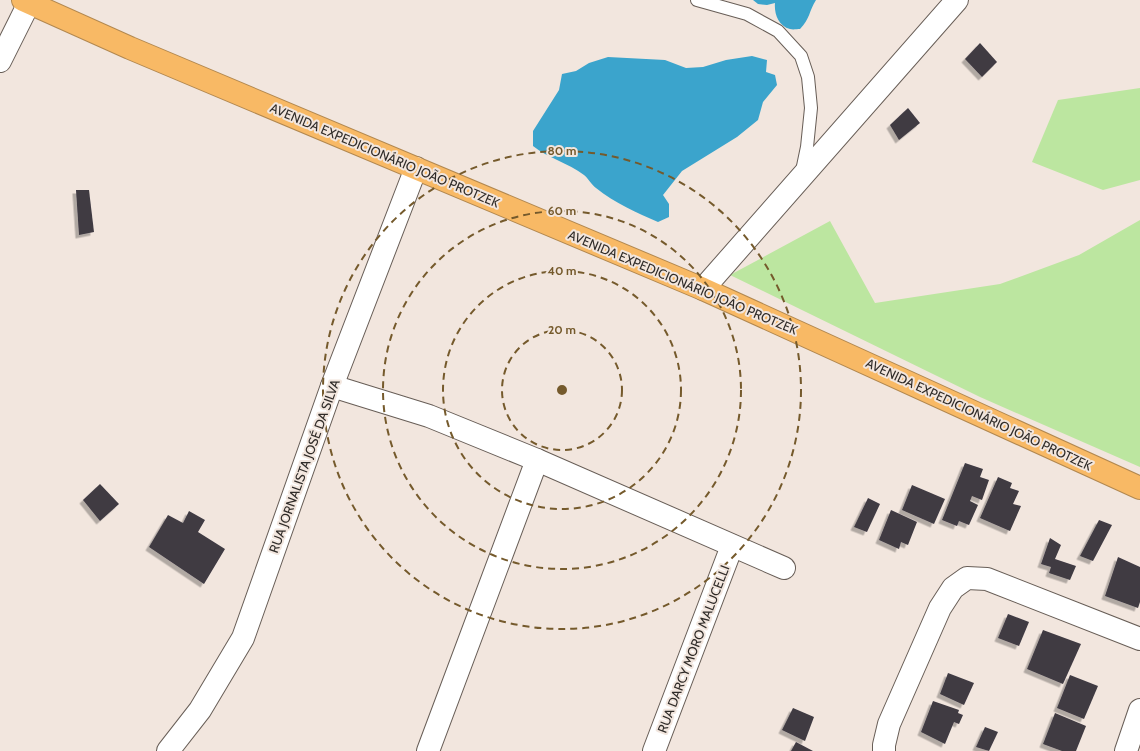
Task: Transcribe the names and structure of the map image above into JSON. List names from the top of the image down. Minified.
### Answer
{"streets":{"highway":["AVENIDA EXPEDICIONÁRIO JOÃO PROTZEK"],"street":["RUA JORNALISTA JOSÉ DA SILVA","RUA DARCY MORO MALUCELLI"]},"crossings":[["AVENIDA EXPEDICIONÁRIO JOÃO PROTZEK","RUA JORNALISTA JOSÉ DA SILVA"]],"rings":["80 m","60 m","40 m","20 m"]}
